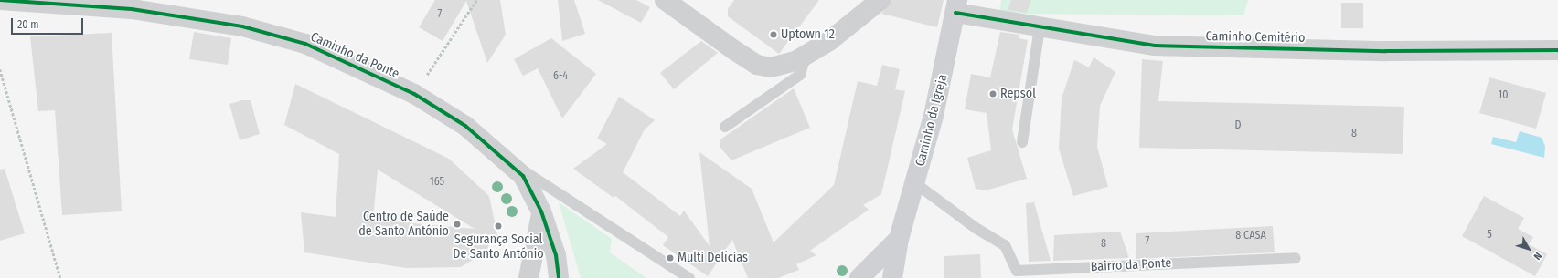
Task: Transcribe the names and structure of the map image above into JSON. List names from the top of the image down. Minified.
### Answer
{"streets":{"street":["Caminho Cemitério","Caminho da Ponte","Caminho da Igreja"],"lane":["Bairro da Ponte"]},"crossings":[["Caminho Cemitério","Caminho da Igreja"],["Caminho da Igreja","Bairro da Ponte"]],"places":["Uptown 12","Repsol","Centro de Saúde de Santo António","Segurança Social De Santo António","Multi Delícias"],"house_numbers":["7","6-4","10","D","8","165","5","8 CASA","7","8"],"scale_bar":"20 m","north":"bottom right"}
